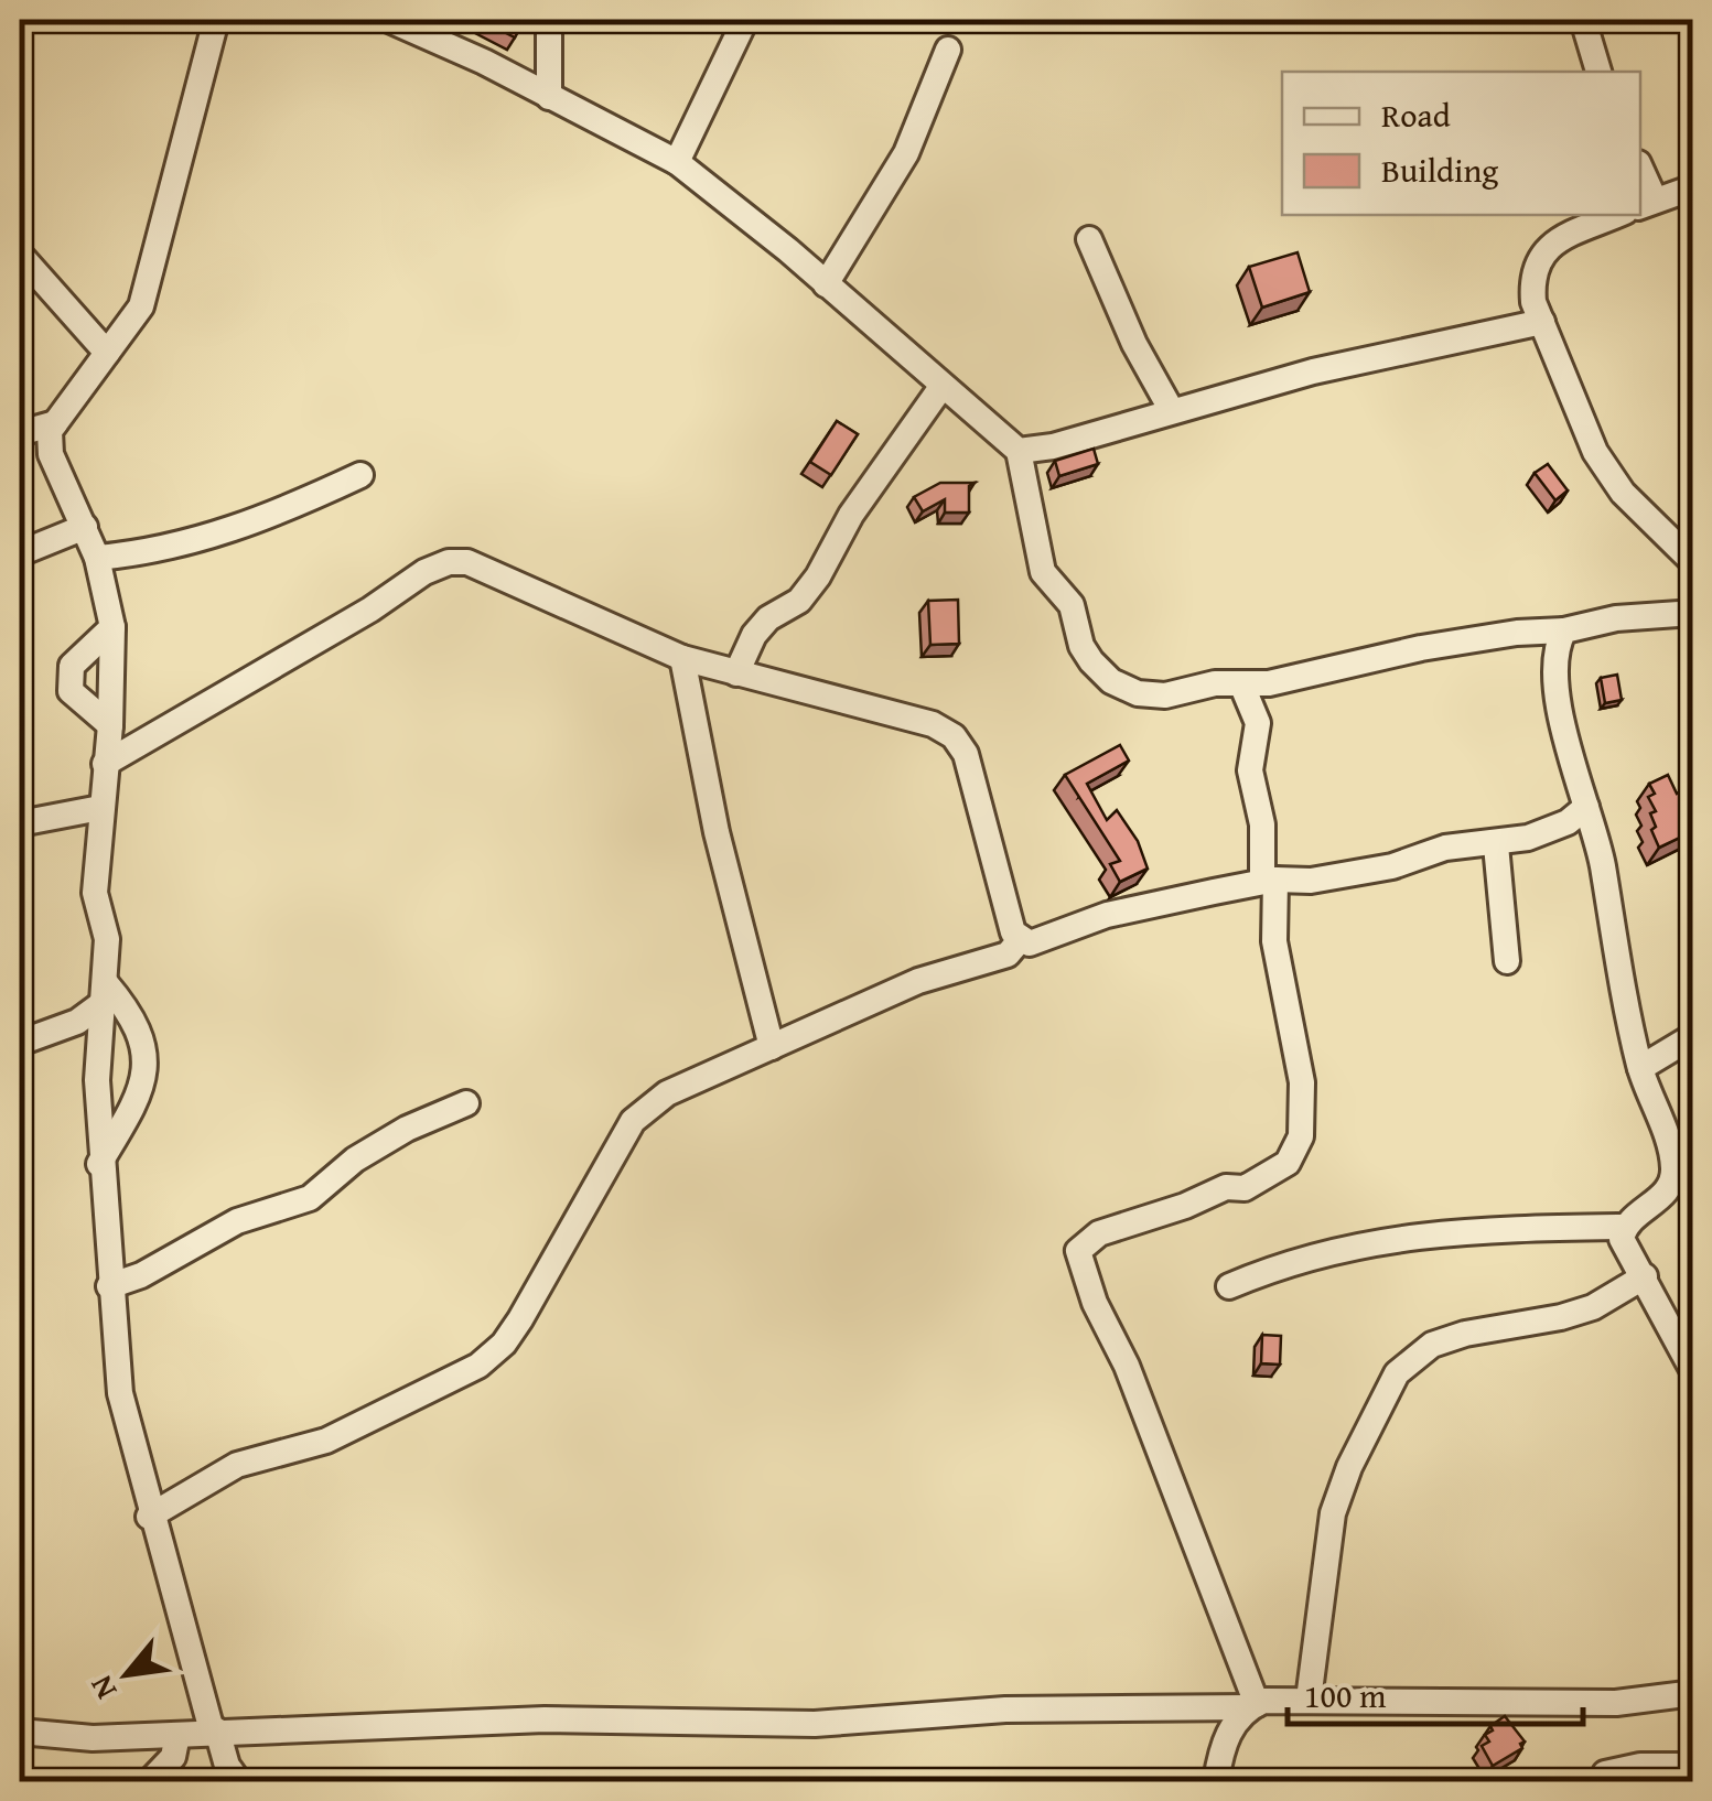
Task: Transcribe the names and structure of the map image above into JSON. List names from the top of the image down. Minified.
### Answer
{"legend":["Road","Building"],"scale_bar":"100 m","north":"bottom left"}
